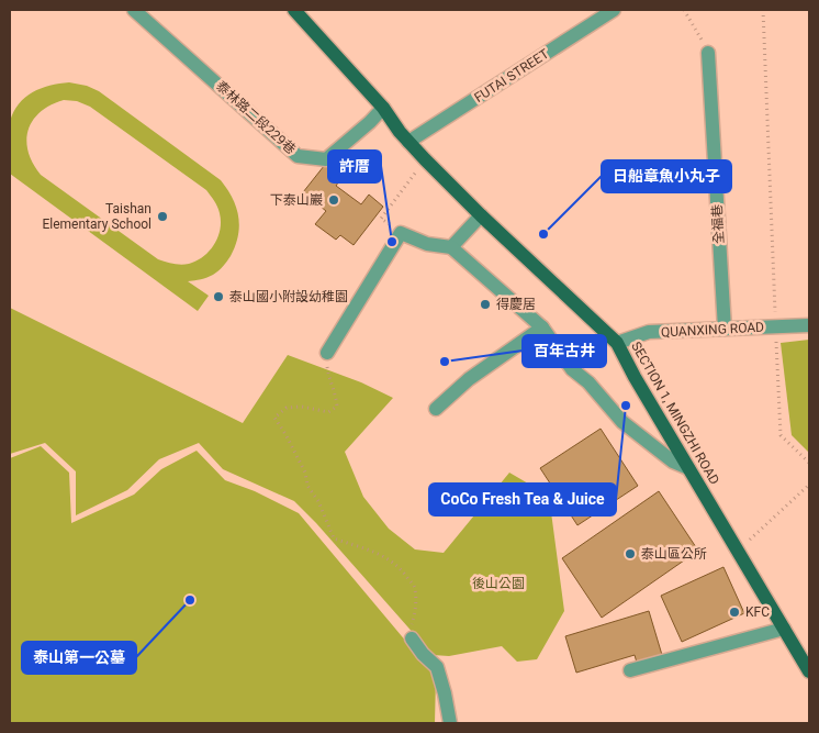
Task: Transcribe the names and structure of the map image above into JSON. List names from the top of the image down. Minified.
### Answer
{"streets":{"main road":["SECTION 1, MINGZHI ROAD"],"street":["FUTAI STREET","泰林路二段229巷","全福巷","QUANXING ROAD"]},"crossings":[["FUTAI STREET","SECTION 1, MINGZHI ROAD"],["泰林路二段229巷","SECTION 1, MINGZHI ROAD"],["全福巷","QUANXING ROAD"],["QUANXING ROAD","SECTION 1, MINGZHI ROAD"]],"parks":["後山公園"],"places":["下泰山巖","Taishan Elementary School","日船章魚小丸子","許厝","泰山國小附設幼稚園","得慶居","百年古井","CoCo Fresh Tea & Juice","泰山區公所","泰山第一公墓","KFC"]}
